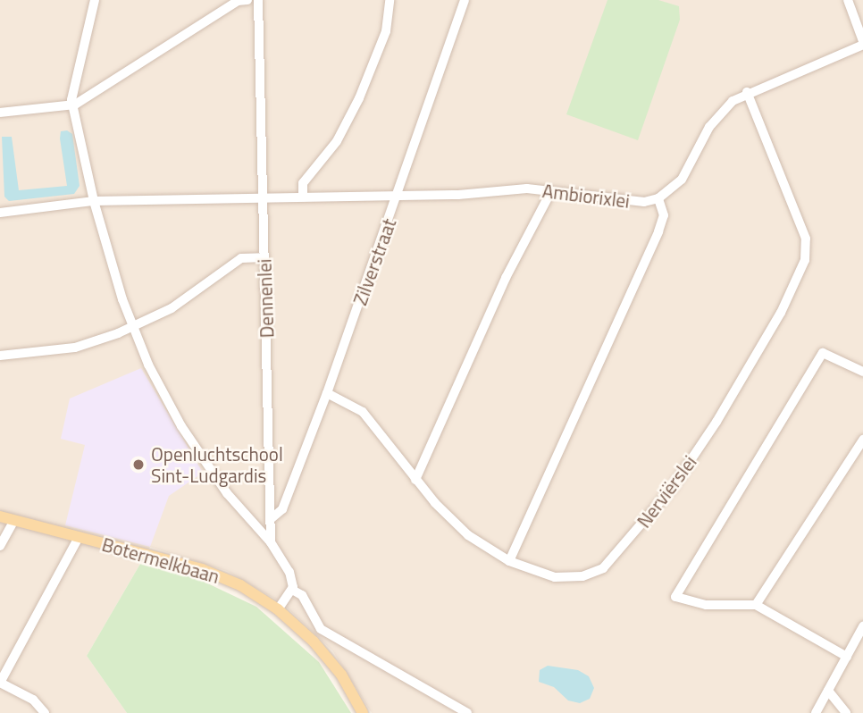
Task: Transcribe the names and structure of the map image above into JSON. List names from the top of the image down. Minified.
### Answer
{"streets":{"main road":["Botermelkbaan"],"street":["Ambiorixlei","Zilverstraat","Dennenlei","Nerviërslei"]},"crossings":[["Ambiorixlei","Zilverstraat"],["Ambiorixlei","Dennenlei"],["Zilverstraat","Dennenlei"],["Zilverstraat","Nerviërslei"]],"places":["Openluchtschool Sint-Ludgardis"]}
